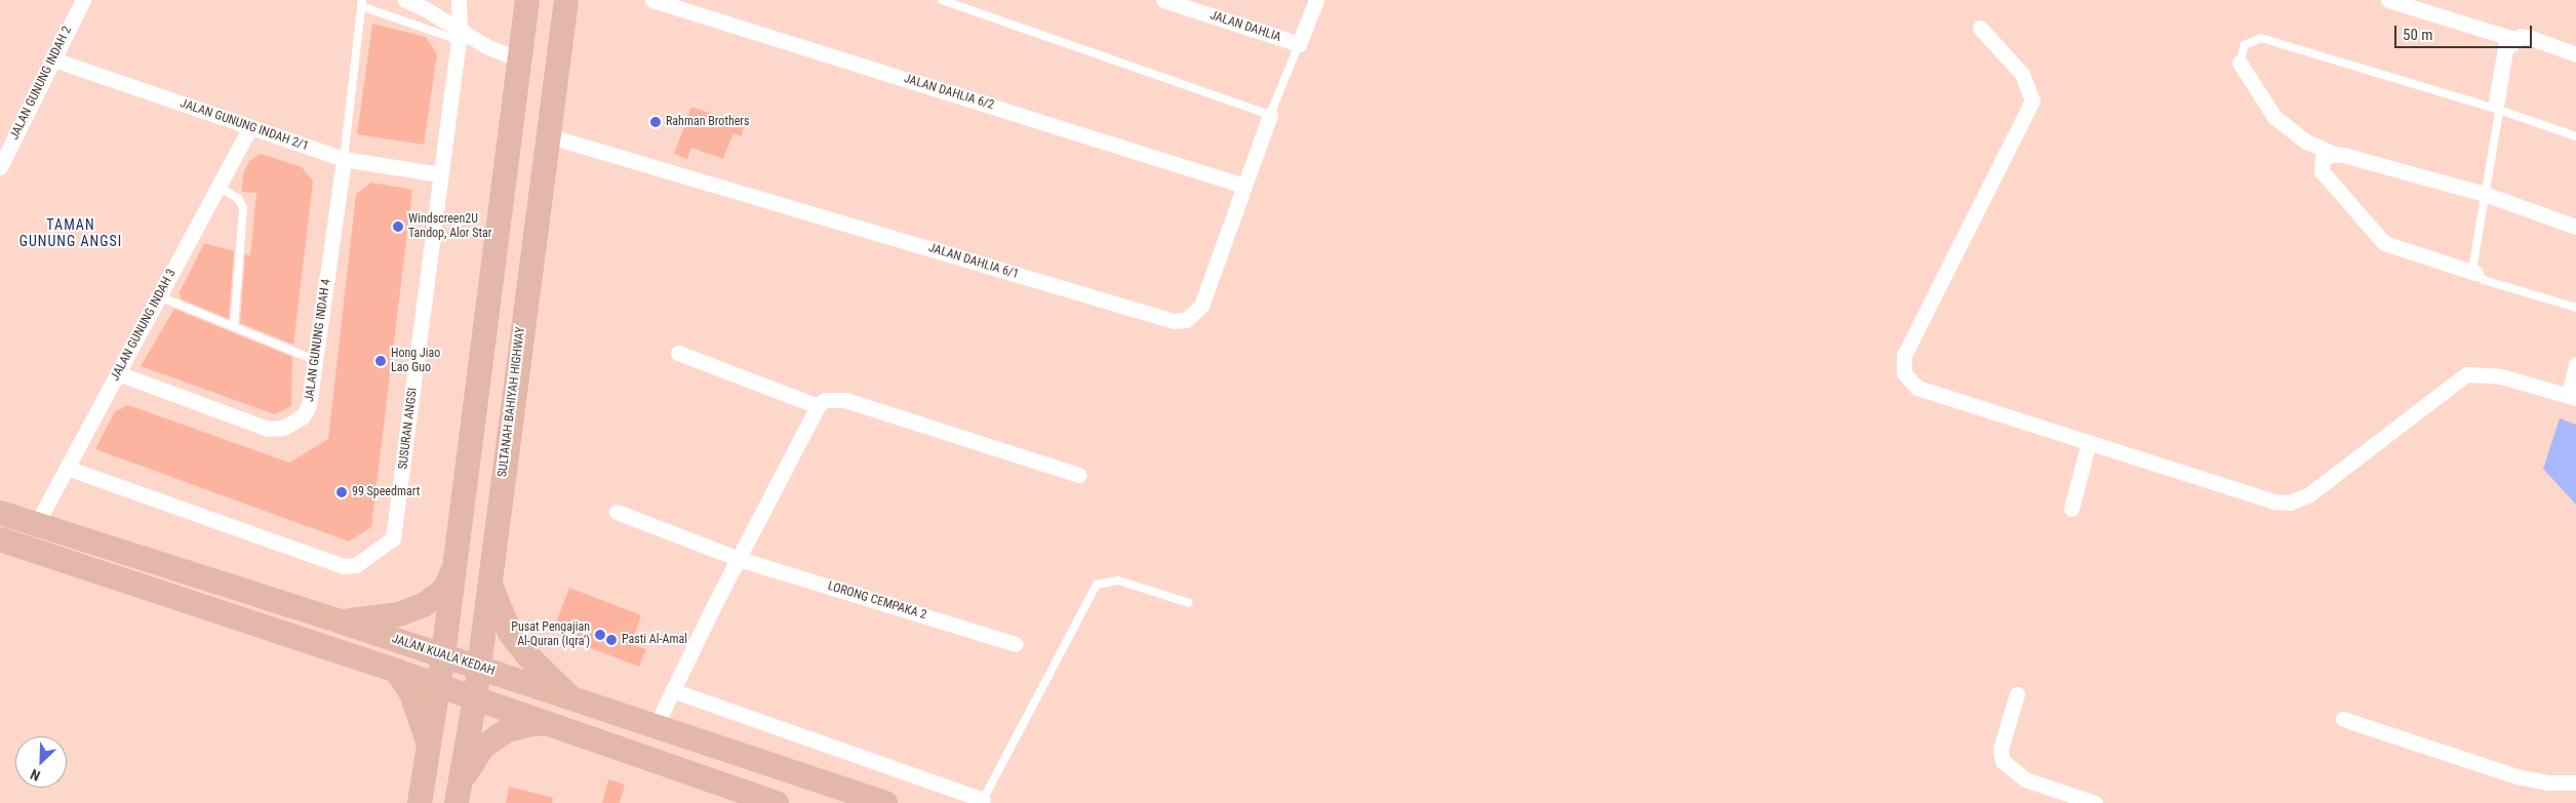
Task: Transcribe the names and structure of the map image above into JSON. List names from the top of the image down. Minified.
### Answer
{"streets":{"main road":["SULTANAH BAHIYAH HIGHWAY","JALAN KUALA KEDAH"],"street":["JALAN DAHLIA","JALAN GUNUNG INDAH 2","JALAN DAHLIA 6/2","JALAN GUNUNG INDAH 2/1","JALAN DAHLIA 6/1","JALAN GUNUNG INDAH 3","JALAN GUNUNG INDAH 4","SUSURAN ANGSI","LORONG CEMPAKA 2"]},"crossings":[["JALAN GUNUNG INDAH 2","JALAN GUNUNG INDAH 2/1"],["JALAN DAHLIA 6/2","JALAN DAHLIA 6/1"],["JALAN GUNUNG INDAH 2/1","JALAN GUNUNG INDAH 3"],["JALAN GUNUNG INDAH 2/1","JALAN GUNUNG INDAH 4"],["JALAN GUNUNG INDAH 2/1","SUSURAN ANGSI"],["JALAN DAHLIA 6/1","SULTANAH BAHIYAH HIGHWAY"],["JALAN GUNUNG INDAH 3","JALAN GUNUNG INDAH 4"],["JALAN GUNUNG INDAH 3","SUSURAN ANGSI"],["JALAN GUNUNG INDAH 3","JALAN KUALA KEDAH"],["SULTANAH BAHIYAH HIGHWAY","JALAN KUALA KEDAH"]],"districts":["TAMAN GUNUNG ANGSI"],"places":["Rahman Brothers","Windscreen2U Tandop, Alor Star","Hong Jiao Lao Guo","99 Speedmart","Pusat Pengajian Al-Quran (Iqra')","Pasti Al-Amal"],"scale_bar":"50 m","north":"bottom left"}
